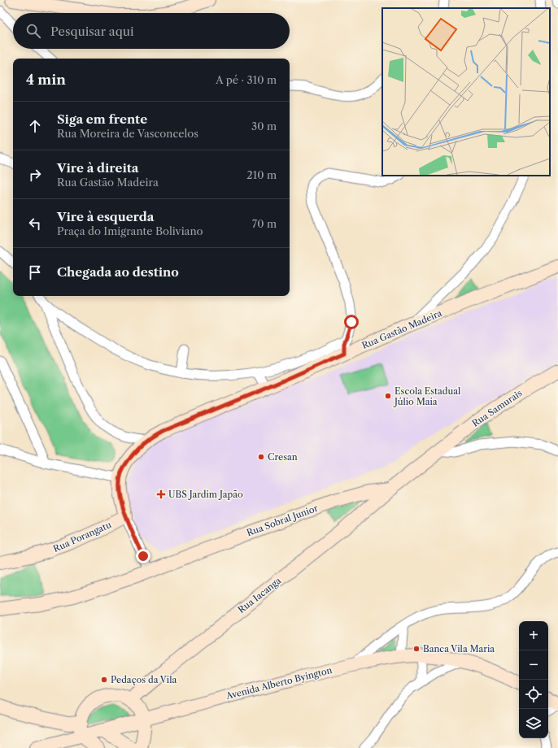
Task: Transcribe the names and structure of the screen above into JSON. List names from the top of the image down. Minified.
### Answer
{"streets":{"street":["Rua Gastão Madeira","Rua Samurais","Rua Sobral Junior","Rua Porangatu","Rua Iacanga","Avenida Alberto Byington"]},"crossings":[["Rua Sobral Junior","Rua Iacanga"]],"places":{"other":["Escola Estadual Júlio Maia","Cresan","Banca Vila Maria","Pedaços da Vila"],"health":["UBS Jardim Japão"]},"page":{"search":"Pesquisar aqui","heading":["4 min","A pé · 310 m"],"list":[["Siga em frente","Rua Moreira de Vasconcelos","30 m"],["Vire à direita","Rua Gastão Madeira","210 m"],["Vire à esquerda","Praça do Imigrante Boliviano","70 m"],"Chegada ao destino"],"map_buttons":["+","−"]}}
